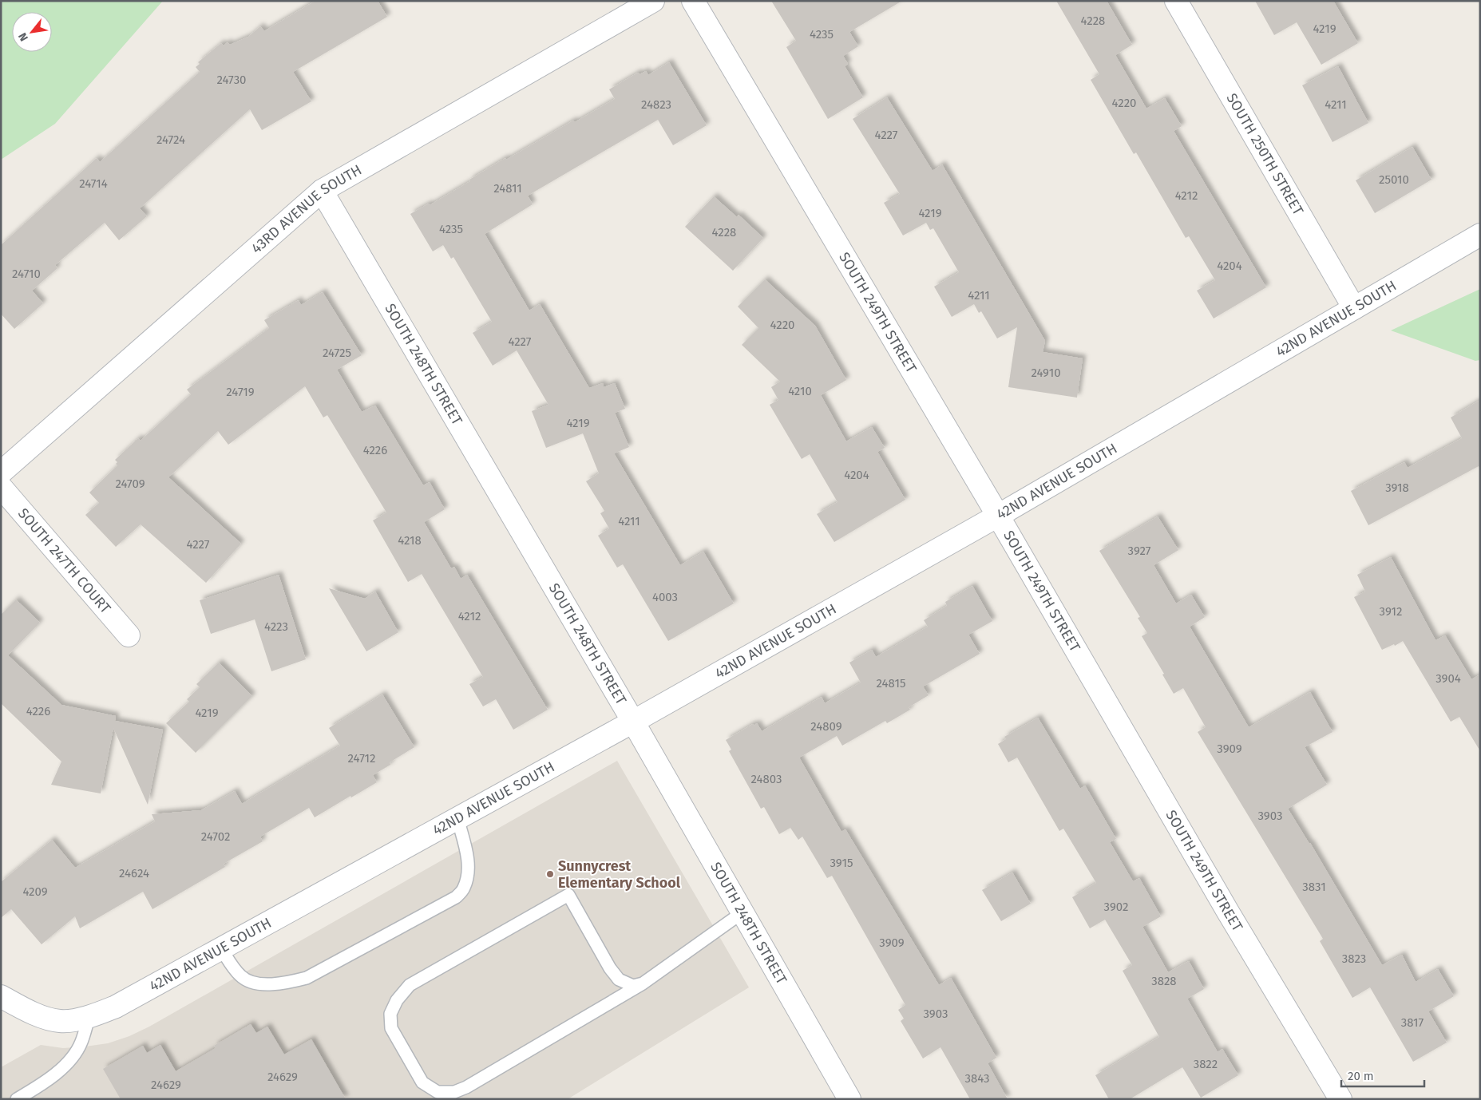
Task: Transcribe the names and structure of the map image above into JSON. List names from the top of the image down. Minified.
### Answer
{"streets":{"street":["SOUTH 250TH STREET","43RD AVENUE SOUTH","SOUTH 249TH STREET","42ND AVENUE SOUTH","SOUTH 248TH STREET","SOUTH 247TH COURT"]},"crossings":[["SOUTH 250TH STREET","42ND AVENUE SOUTH"],["43RD AVENUE SOUTH","SOUTH 248TH STREET"],["SOUTH 249TH STREET","42ND AVENUE SOUTH"],["42ND AVENUE SOUTH","SOUTH 248TH STREET"]],"places":["Sunnycrest Elementary School"],"house_numbers":["4228","4219","4235","24730","4220","24823","4211","4227","24724","25010","24714","24811","4212","4219","4235","4228","4204","24710","4211","4220","4227","24725","24910","4210","24719","4219","4226","4204","24709","3918","4211","4218","4227","3927","4003","3912","4212","4223","3904","24815","4226","4219","24809","3909","24712","24803","3903","24702","3915","24624","3831","4209","3902","3909","3823","3828","3903","3817","3822","24629","3843","24629"],"scale_bar":"20 m","north":"bottom left"}
